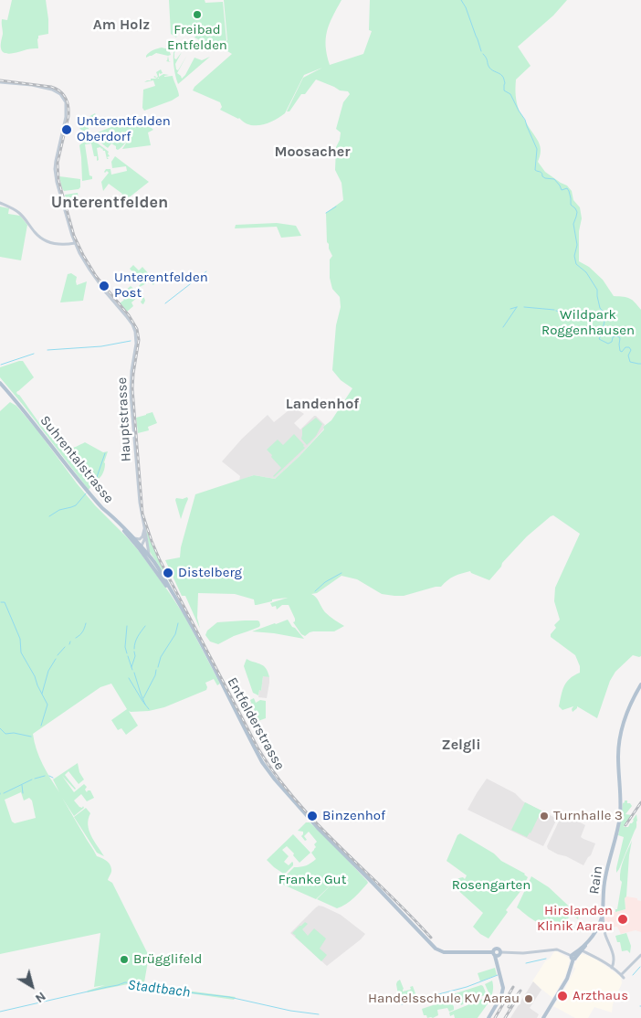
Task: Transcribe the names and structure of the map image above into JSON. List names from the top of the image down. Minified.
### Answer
{"streets":{"main road":["Hauptstrasse","Suhrentalstrasse","Entfelderstrasse","Rain"]},"crossings":[["Hauptstrasse","Entfelderstrasse"],["Suhrentalstrasse","Entfelderstrasse"]],"districts":["Am Holz","Moosacher","Unterentfelden","Landenhof","Zelgli"],"water":["Stadtbach"],"parks":["Wildpark Roggenhausen","Franke Gut","Rosengarten"],"places":["Freibad Entfelden","Unterentfelden Oberdorf","Unterentfelden Post","Distelberg","Binzenhof","Turnhalle 3","Hirslanden Klinik Aarau","Brügglifeld","Arzthaus","Handelsschule KV Aarau"],"north":"bottom right"}
